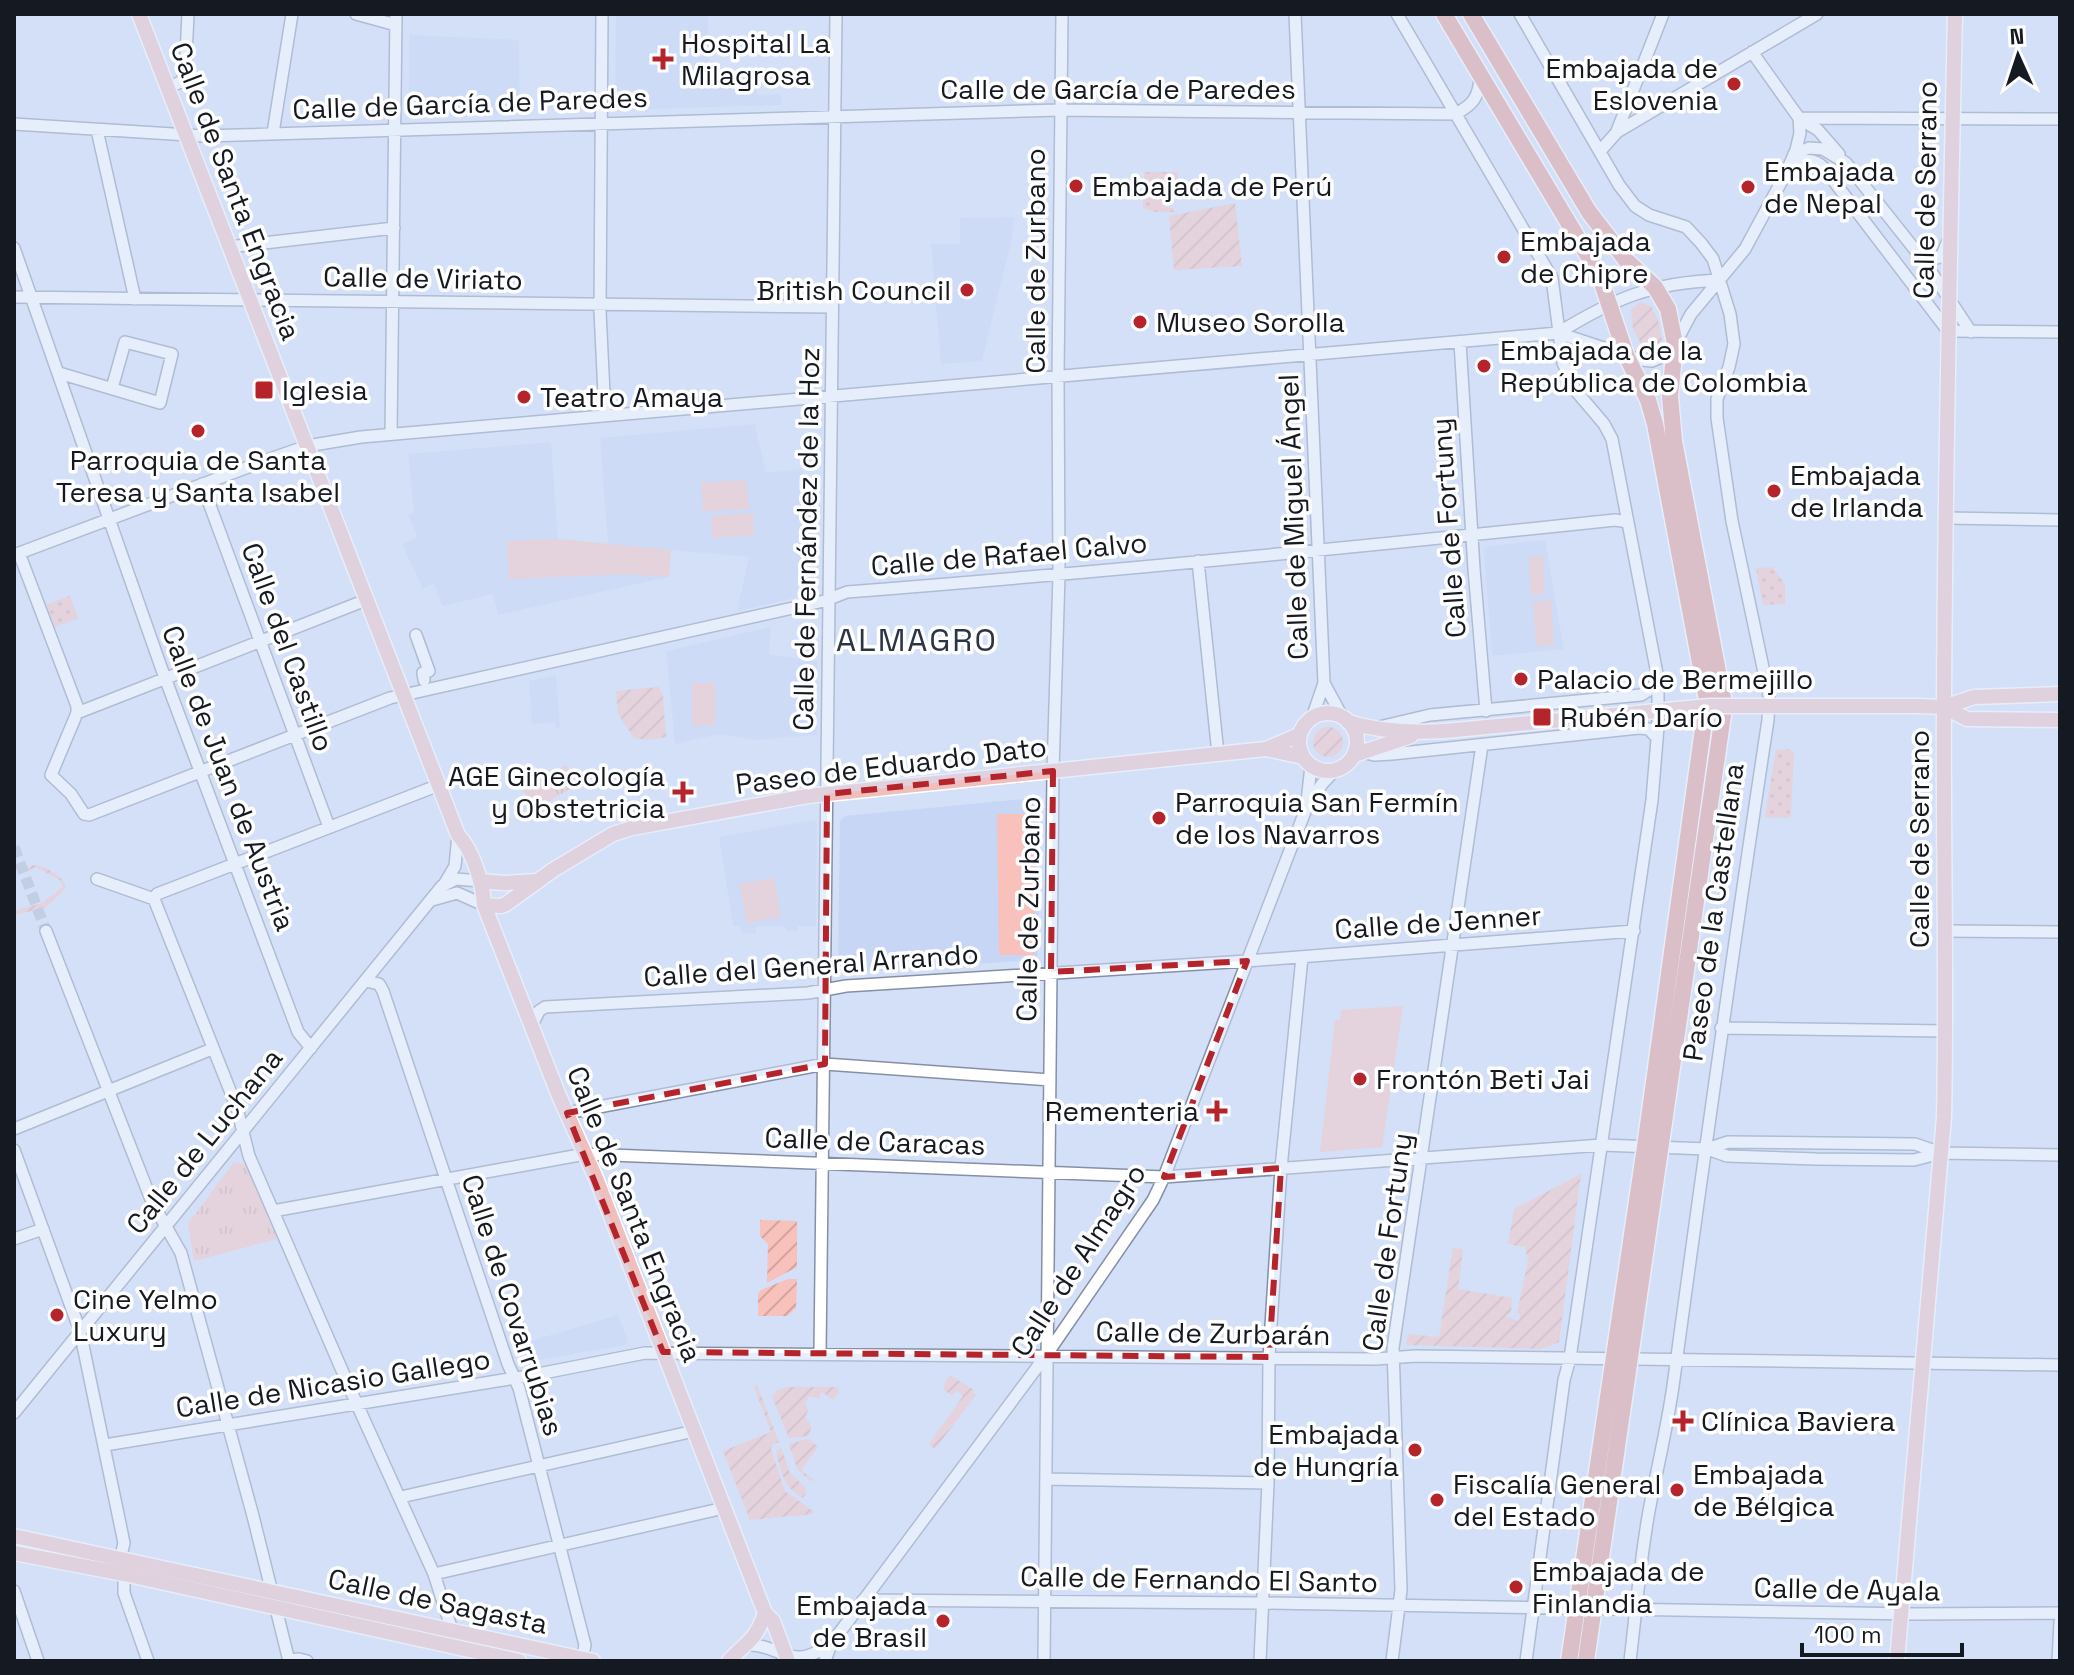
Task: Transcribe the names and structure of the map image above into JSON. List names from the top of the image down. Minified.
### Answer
{"streets":{"highway":["Paseo de la Castellana"],"main road":["Calle de Serrano","Calle de Santa Engracia","Paseo de Eduardo Dato","Calle de Sagasta"],"street":["Calle de García de Paredes","Calle de Zurbano","Calle de Viriato","Calle de Miguel Ángel","Calle de Fortuny","Calle de Fernández de la Hoz","Calle de Rafael Calvo","Calle del Castillo","Calle de Juan de Austria","Calle de Jenner","Calle del General Arrando","Calle de Luchana","Calle de Caracas","Calle de Almagro","Calle de Covarrubias","Calle de Zurbarán","Calle de Nicasio Gallego","Calle de Fernando El Santo","Calle de Ayala"]},"crossings":[["Calle de García de Paredes","Calle de Santa Engracia"],["Calle de García de Paredes","Calle de Zurbano"],["Calle de García de Paredes","Calle de Miguel Ángel"],["Calle de García de Paredes","Calle de Fernández de la Hoz"],["Calle de Serrano","Calle de Caracas"],["Calle de Serrano","Calle de Zurbarán"],["Calle de Serrano","Calle de Ayala"],["Calle de Santa Engracia","Calle de Viriato"],["Calle de Santa Engracia","Calle de Rafael Calvo"],["Calle de Santa Engracia","Paseo de Eduardo Dato"],["Calle de Santa Engracia","Calle del General Arrando"],["Calle de Santa Engracia","Calle de Caracas"],["Calle de Santa Engracia","Calle de Zurbarán"],["Calle de Santa Engracia","Calle de Nicasio Gallego"],["Calle de Zurbano","Calle de Rafael Calvo"],["Calle de Zurbano","Paseo de Eduardo Dato"],["Calle de Zurbano","Calle del General Arrando"],["Calle de Zurbano","Calle de Caracas"],["Calle de Zurbano","Calle de Almagro"],["Calle de Zurbano","Calle de Zurbarán"],["Calle de Zurbano","Calle de Fernando El Santo"],["Calle de Viriato","Calle de Fernández de la Hoz"],["Calle de Viriato","Calle de Juan de Austria"],["Calle de Miguel Ángel","Calle de Rafael Calvo"],["Calle de Miguel Ángel","Paseo de Eduardo Dato"],["Calle de Miguel Ángel","Calle de Almagro"],["Calle de Fortuny","Calle de Rafael Calvo"],["Calle de Fortuny","Calle de Jenner"],["Calle de Fortuny","Calle de Caracas"],["Calle de Fortuny","Calle de Zurbarán"],["Calle de Fortuny","Calle de Fernando El Santo"],["Calle de Fernández de la Hoz","Calle de Rafael Calvo"],["Calle de Fernández de la Hoz","Paseo de Eduardo Dato"],["Calle de Fernández de la Hoz","Calle del General Arrando"],["Calle de Fernández de la Hoz","Calle de Caracas"],["Calle de Fernández de la Hoz","Calle de Zurbarán"],["Calle de Rafael Calvo","Calle del Castillo"],["Calle de Rafael Calvo","Calle de Juan de Austria"],["Paseo de Eduardo Dato","Calle de Almagro"],["Calle de Juan de Austria","Calle de Luchana"],["Paseo de la Castellana","Calle de Caracas"],["Paseo de la Castellana","Calle de Zurbarán"],["Paseo de la Castellana","Calle de Ayala"],["Calle de Jenner","Calle del General Arrando"],["Calle de Jenner","Calle de Almagro"],["Calle del General Arrando","Calle de Almagro"],["Calle de Luchana","Calle de Covarrubias"],["Calle de Caracas","Calle de Almagro"],["Calle de Caracas","Calle de Covarrubias"],["Calle de Almagro","Calle de Zurbarán"],["Calle de Almagro","Calle de Fernando El Santo"],["Calle de Covarrubias","Calle de Nicasio Gallego"],["Calle de Covarrubias","Calle de Sagasta"],["Calle de Zurbarán","Calle de Nicasio Gallego"]],"districts":["ALMAGRO"],"places":{"health":["Hospital La Milagrosa","AGE Ginecología y Obstetricia","Rementeria","Clínica Baviera"],"other":["Embajada de Eslovenia","Embajada de Perú","Embajada de Nepal","Embajada de Chipre","British Council","Museo Sorolla","Embajada de la República de Colombia","Teatro Amaya","Parroquia de Santa Teresa y Santa Isabel","Embajada de Irlanda","Palacio de Bermejillo","Parroquia San Fermín de los Navarros","Frontón Beti Jai","Cine Yelmo Luxury","Embajada de Hungría","Embajada de Bélgica","Fiscalía General del Estado","Embajada de Finlandia","Embajada de Brasil"],"transit":["Iglesia","Rubén Darío"]},"scale_bar":"100 m","north":"top"}
